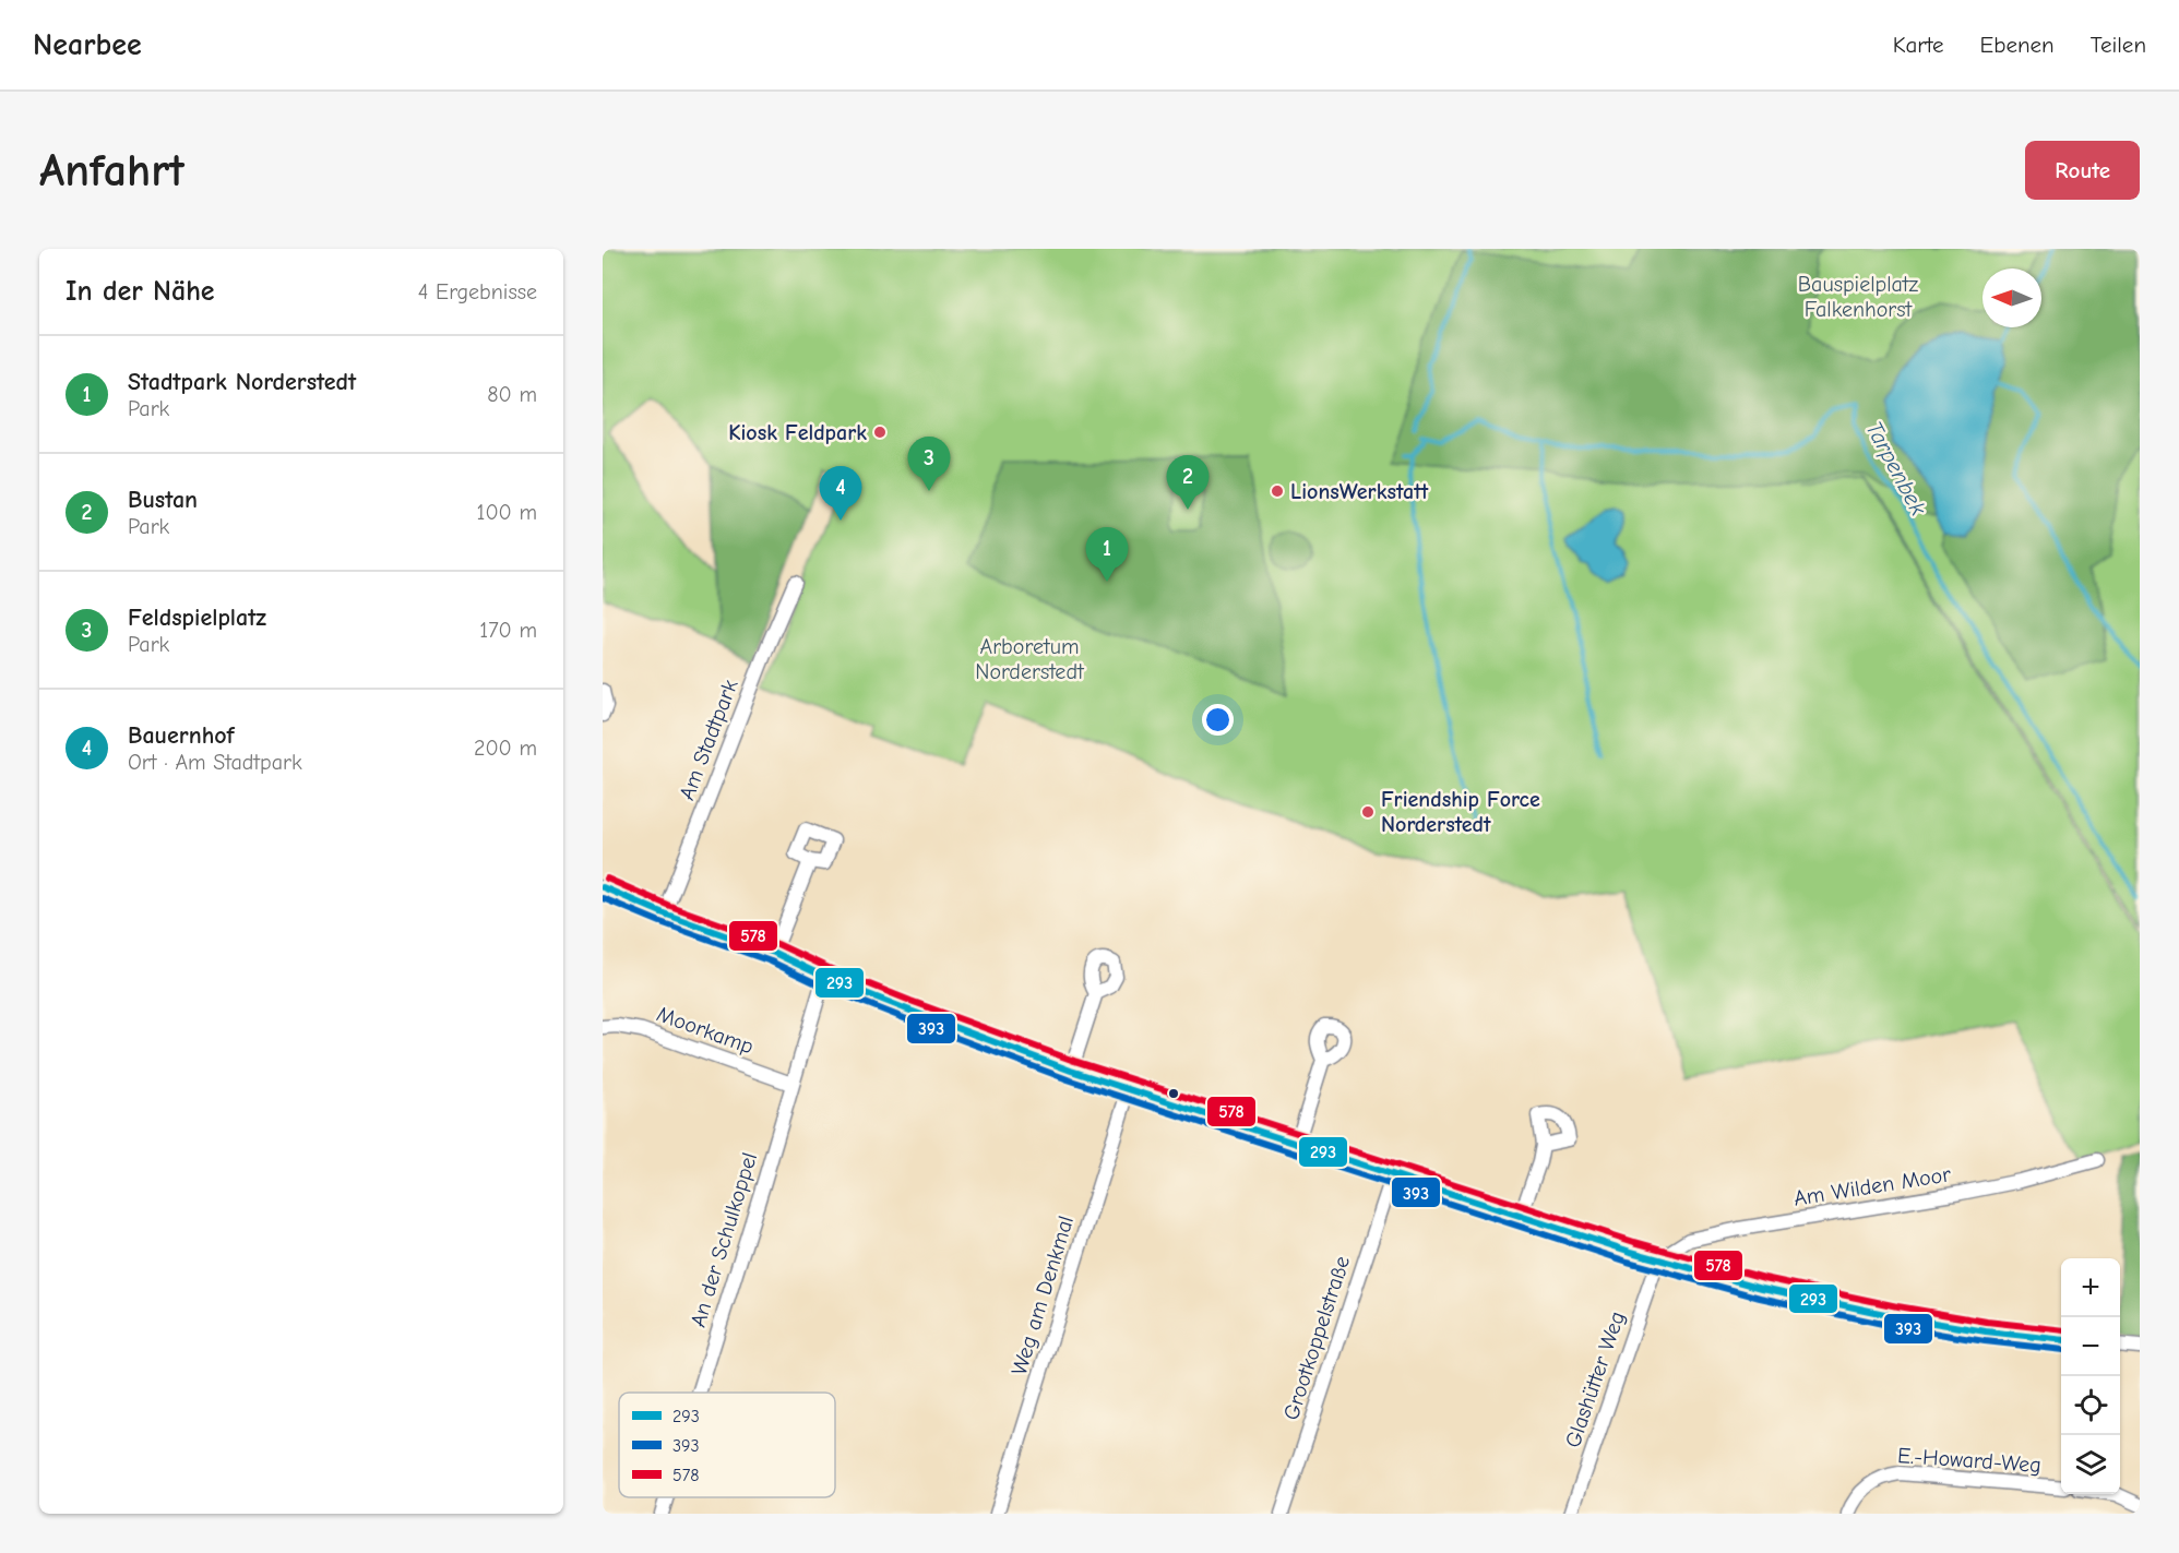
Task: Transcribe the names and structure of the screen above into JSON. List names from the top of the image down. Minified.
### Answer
{"streets":{"street":["Am Stadtpark","Moorkamp","Am Wilden Moor","An der Schulkoppel","Weg am Denkmal","Grootkoppelstraße","Glashütter Weg","E.-Howard-Weg"]},"crossings":[["Moorkamp","An der Schulkoppel"],["Am Wilden Moor","Glashütter Weg"]],"water":["Tarpenbek"],"parks":["Bauspielplatz Falkenhorst","Arboretum Norderstedt"],"places":["Kiosk Feldpark","LionsWerkstatt","Friendship Force Norderstedt"],"lines":["transit line 578","transit line 293","transit line 393"],"legend":["293","393","578"],"north":"left","page":{"header":"Nearbee","nav":["Karte","Ebenen","Teilen"],"buttons":"Route","title":"Anfahrt","heading":["In der Nähe","4 Ergebnisse"],"list":[{"mark":"1","name":"Stadtpark Norderstedt","note":"Park","value":"80 m"},{"mark":"2","name":"Bustan","note":"Park","value":"100 m"},{"mark":"3","name":"Feldspielplatz","note":"Park","value":"170 m"},{"mark":"4","name":"Bauernhof","note":"Ort · Am Stadtpark","value":"200 m"}],"pins":["3","2","4","1"],"map_buttons":["+","−"]}}
